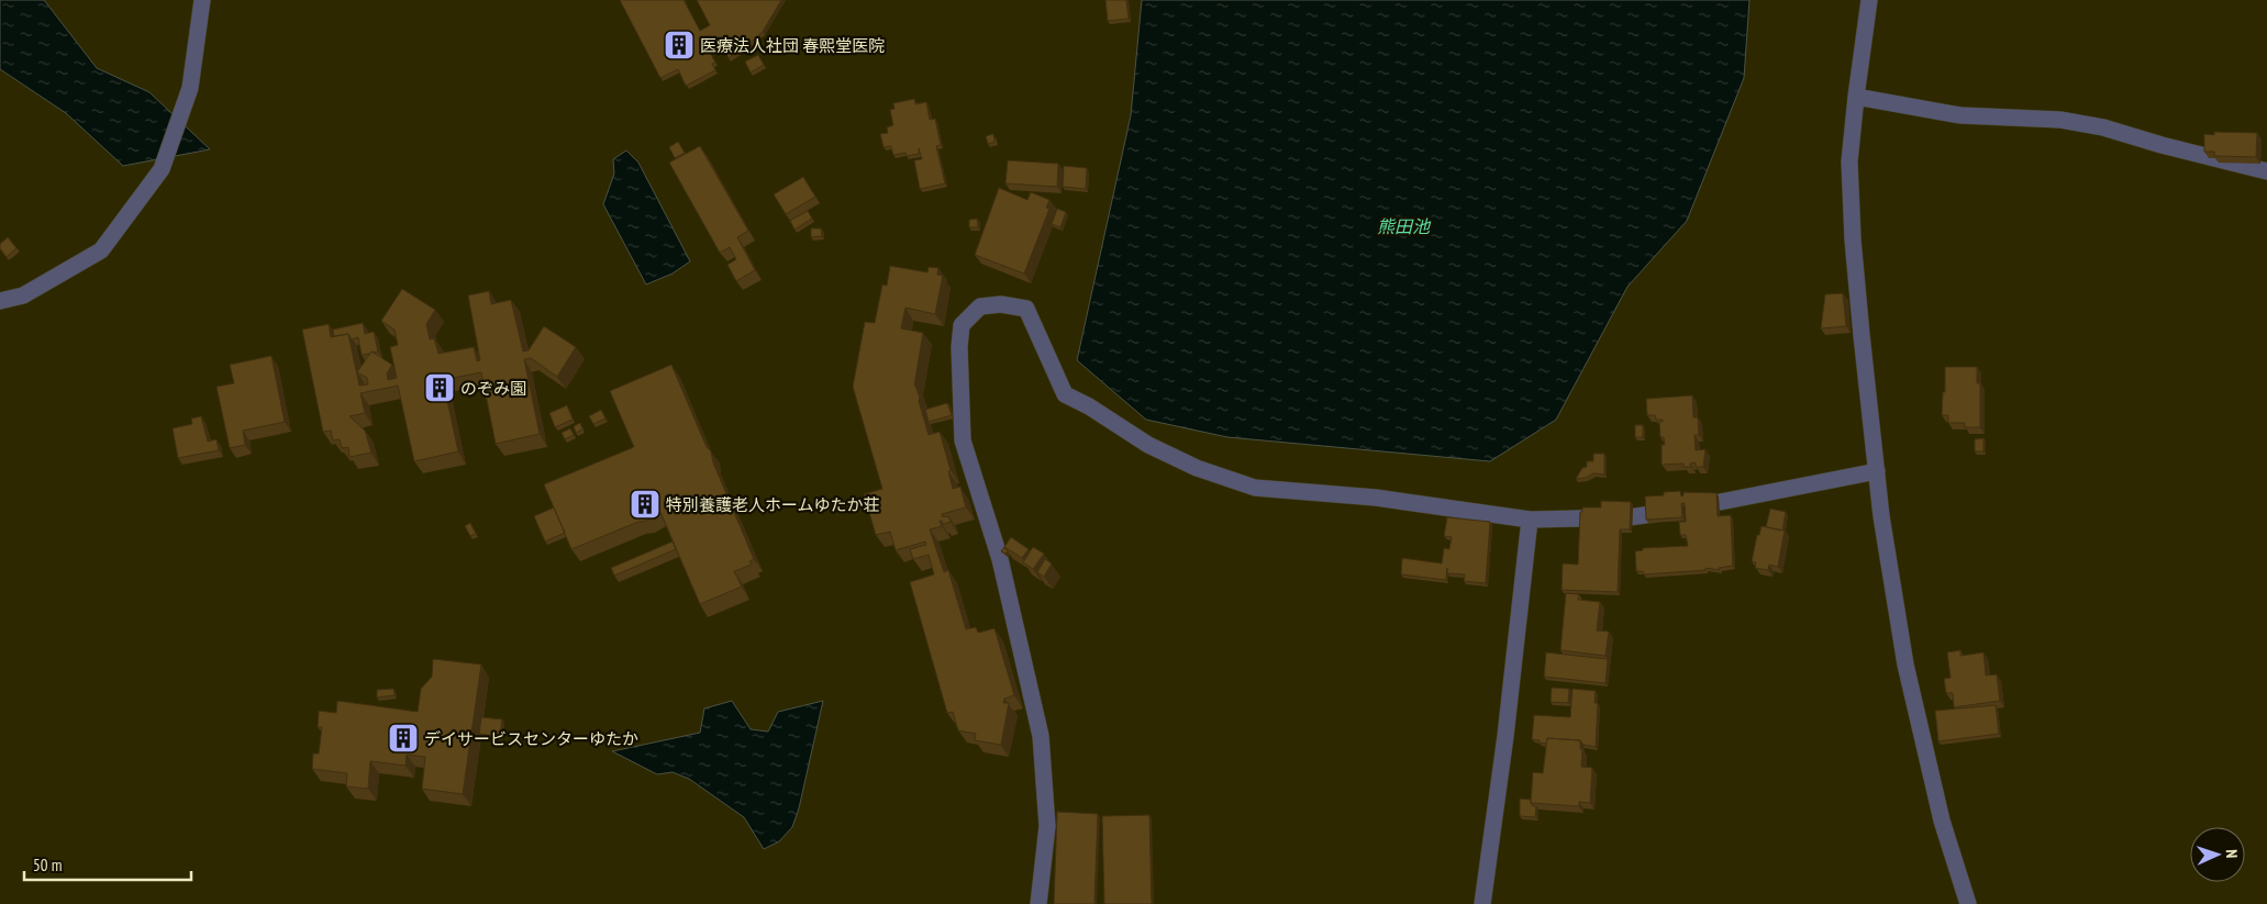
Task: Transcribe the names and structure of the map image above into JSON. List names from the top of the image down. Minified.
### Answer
{"water":["熊田池"],"places":{"building":["医療法人社団 春熙堂医院","のぞみ園","特別養護老人ホームゆたか荘","デイサービスセンターゆたか"]},"scale_bar":"50 m","north":"right"}
